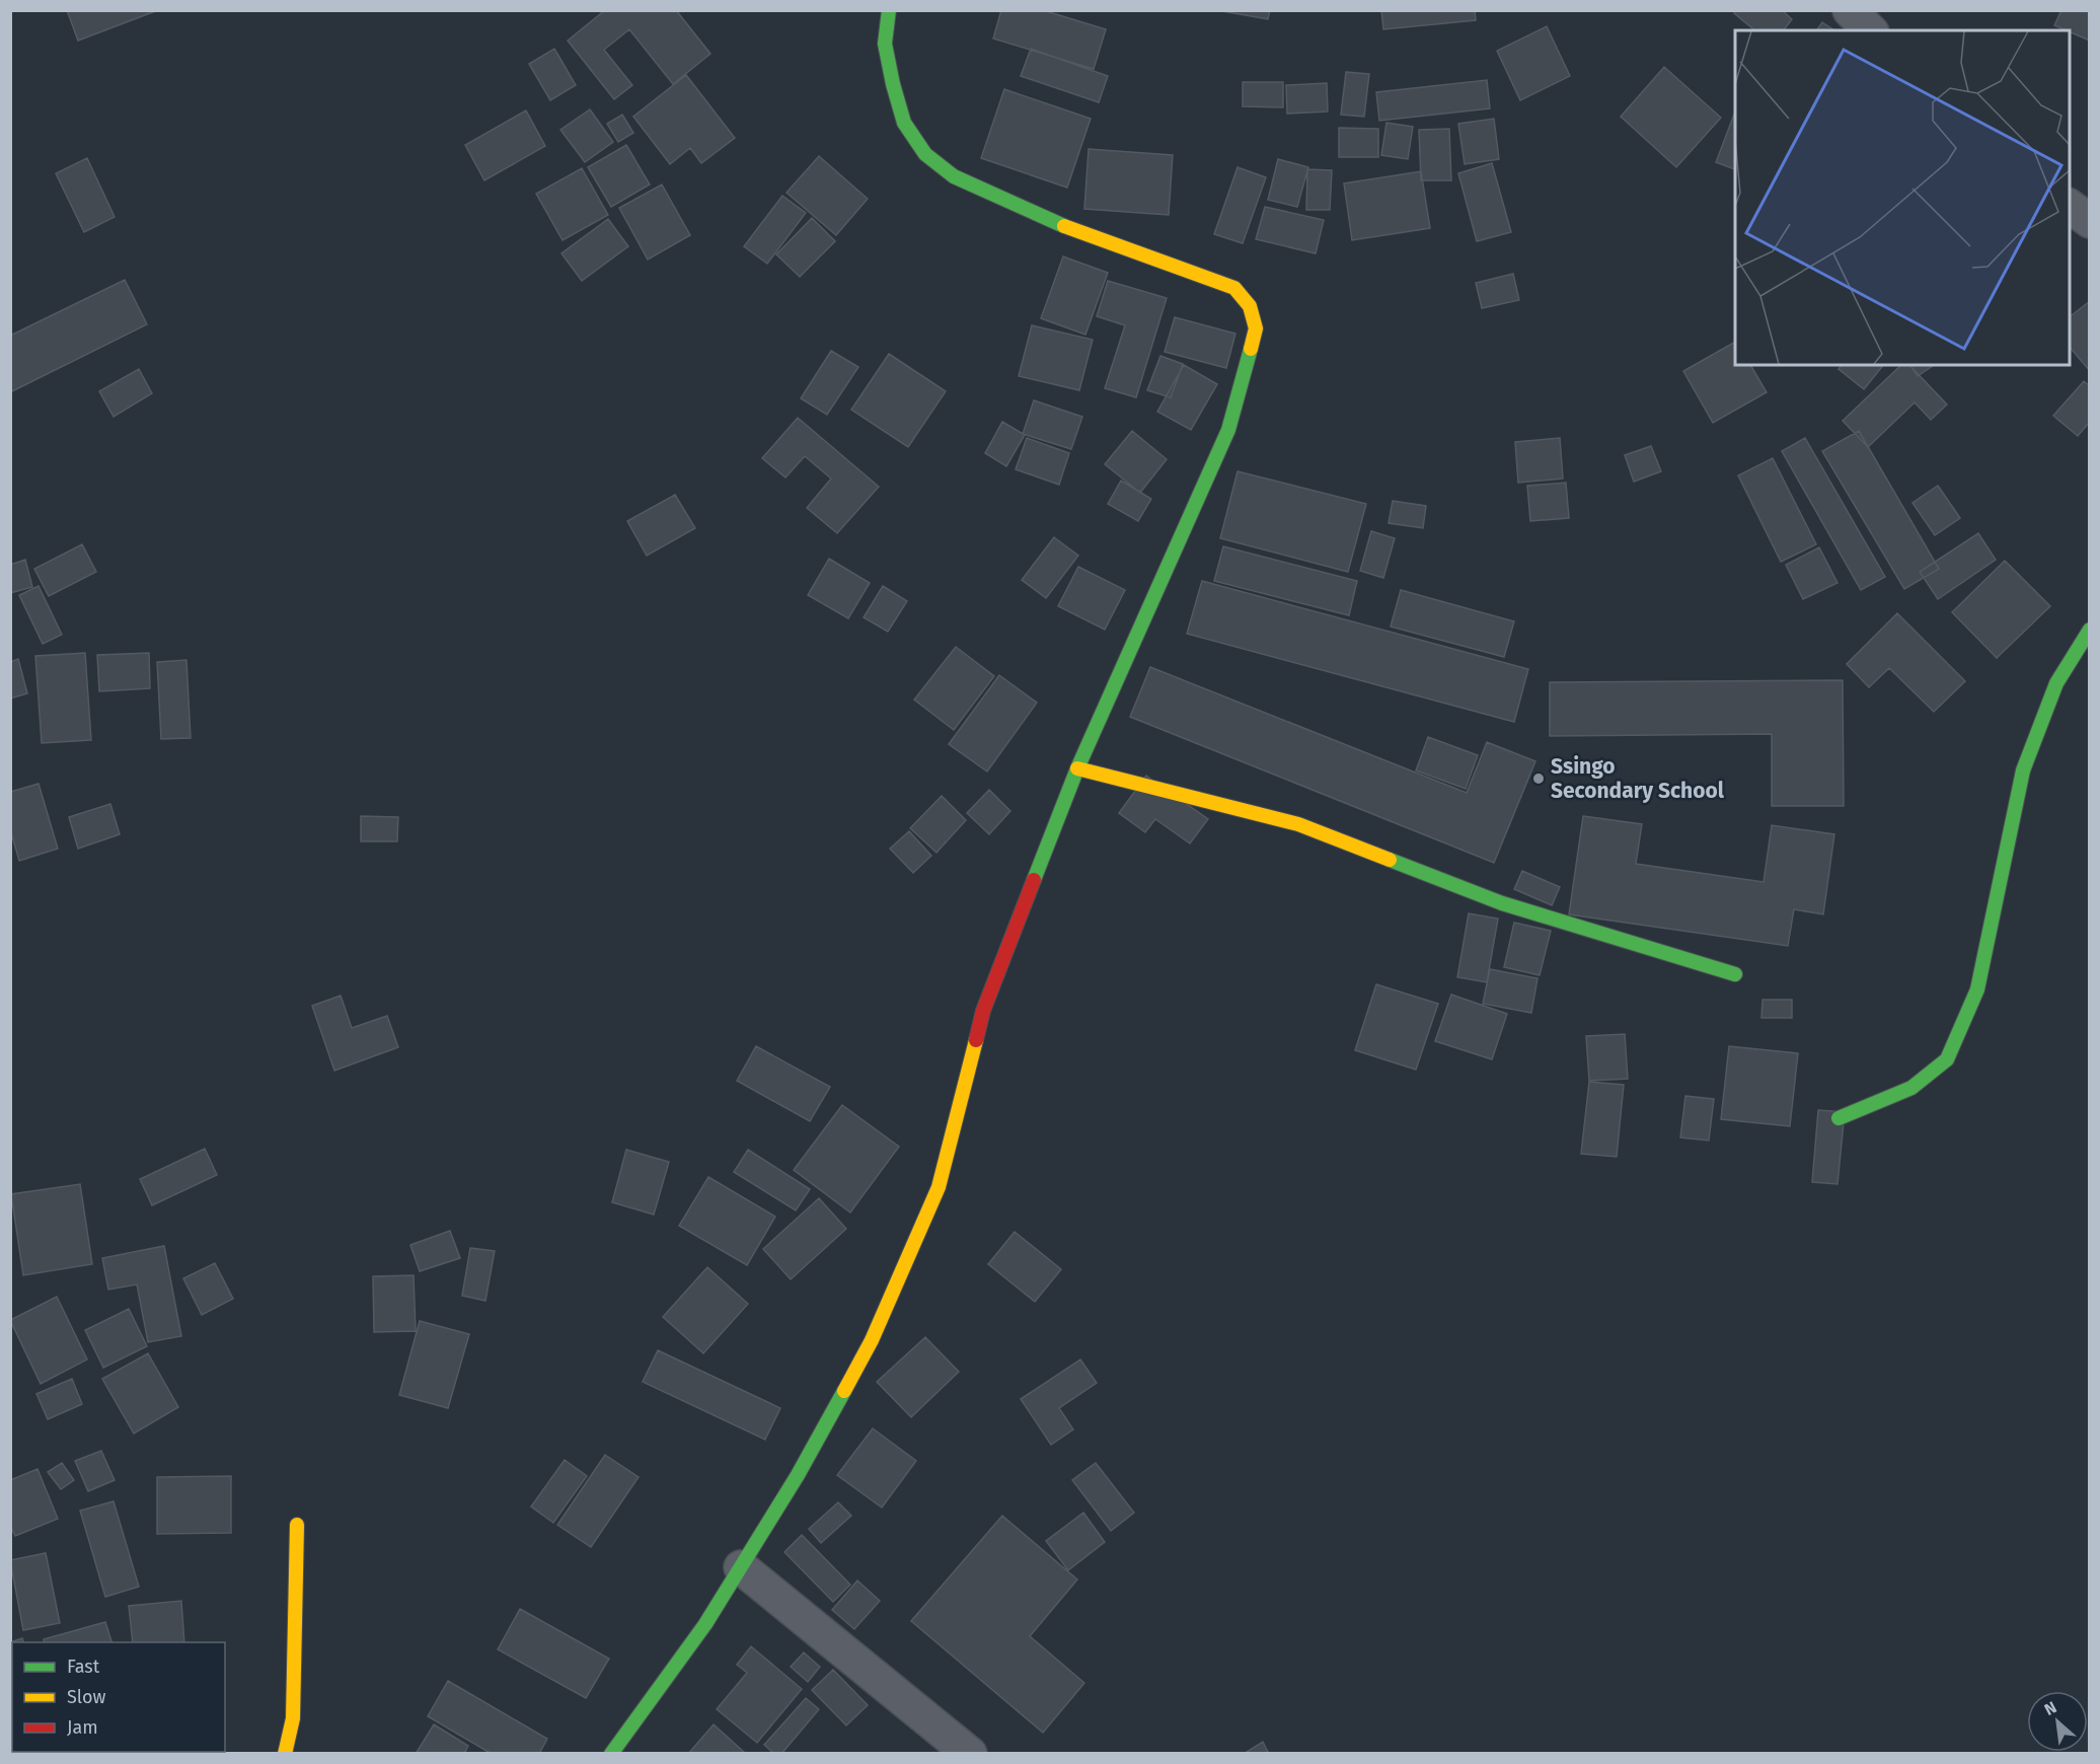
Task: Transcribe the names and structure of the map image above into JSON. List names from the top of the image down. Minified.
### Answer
{"places":["Ssingo Secondary School"],"legend":["Fast","Slow","Jam"],"north":"top left"}
